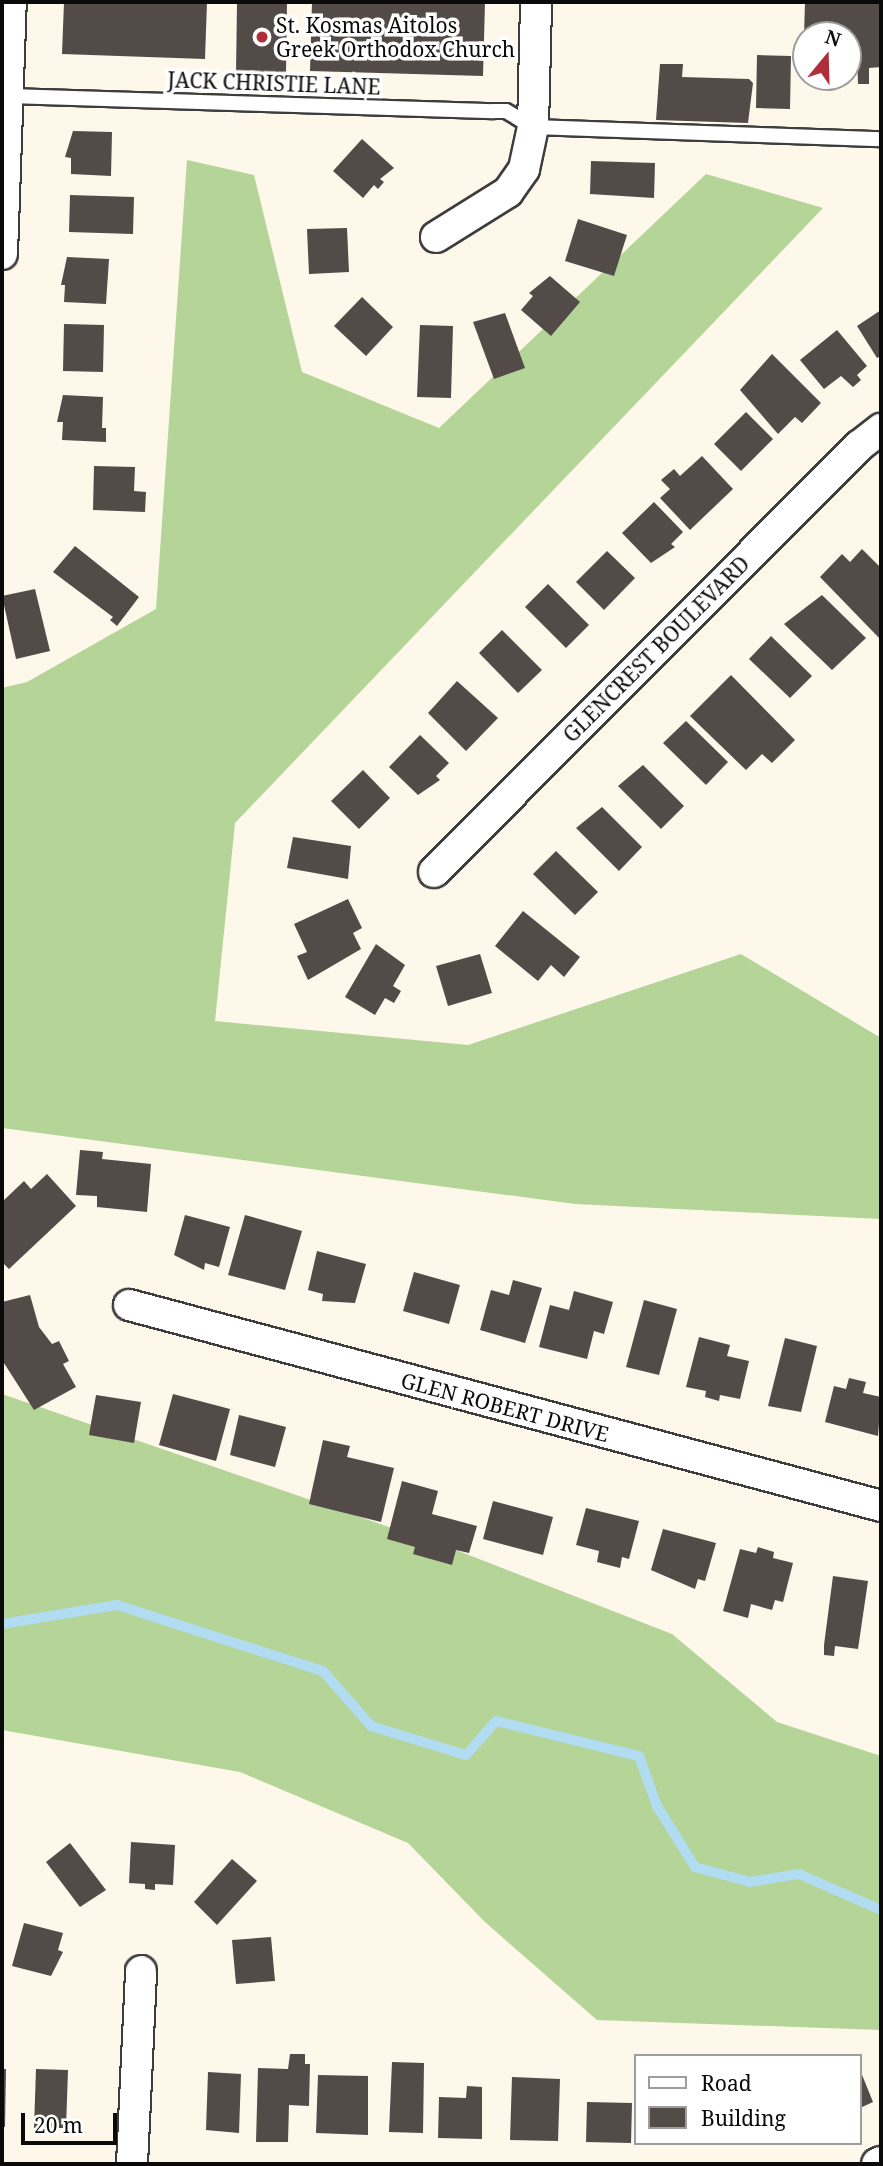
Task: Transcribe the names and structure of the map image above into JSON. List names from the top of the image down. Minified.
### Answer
{"streets":{"street":["GLENCREST BOULEVARD","GLEN ROBERT DRIVE"],"lane":["JACK CHRISTIE LANE"]},"places":["St. Kosmas Aitolos Greek Orthodox Church"],"legend":["Road","Building"],"scale_bar":"20 m","north":"top"}
